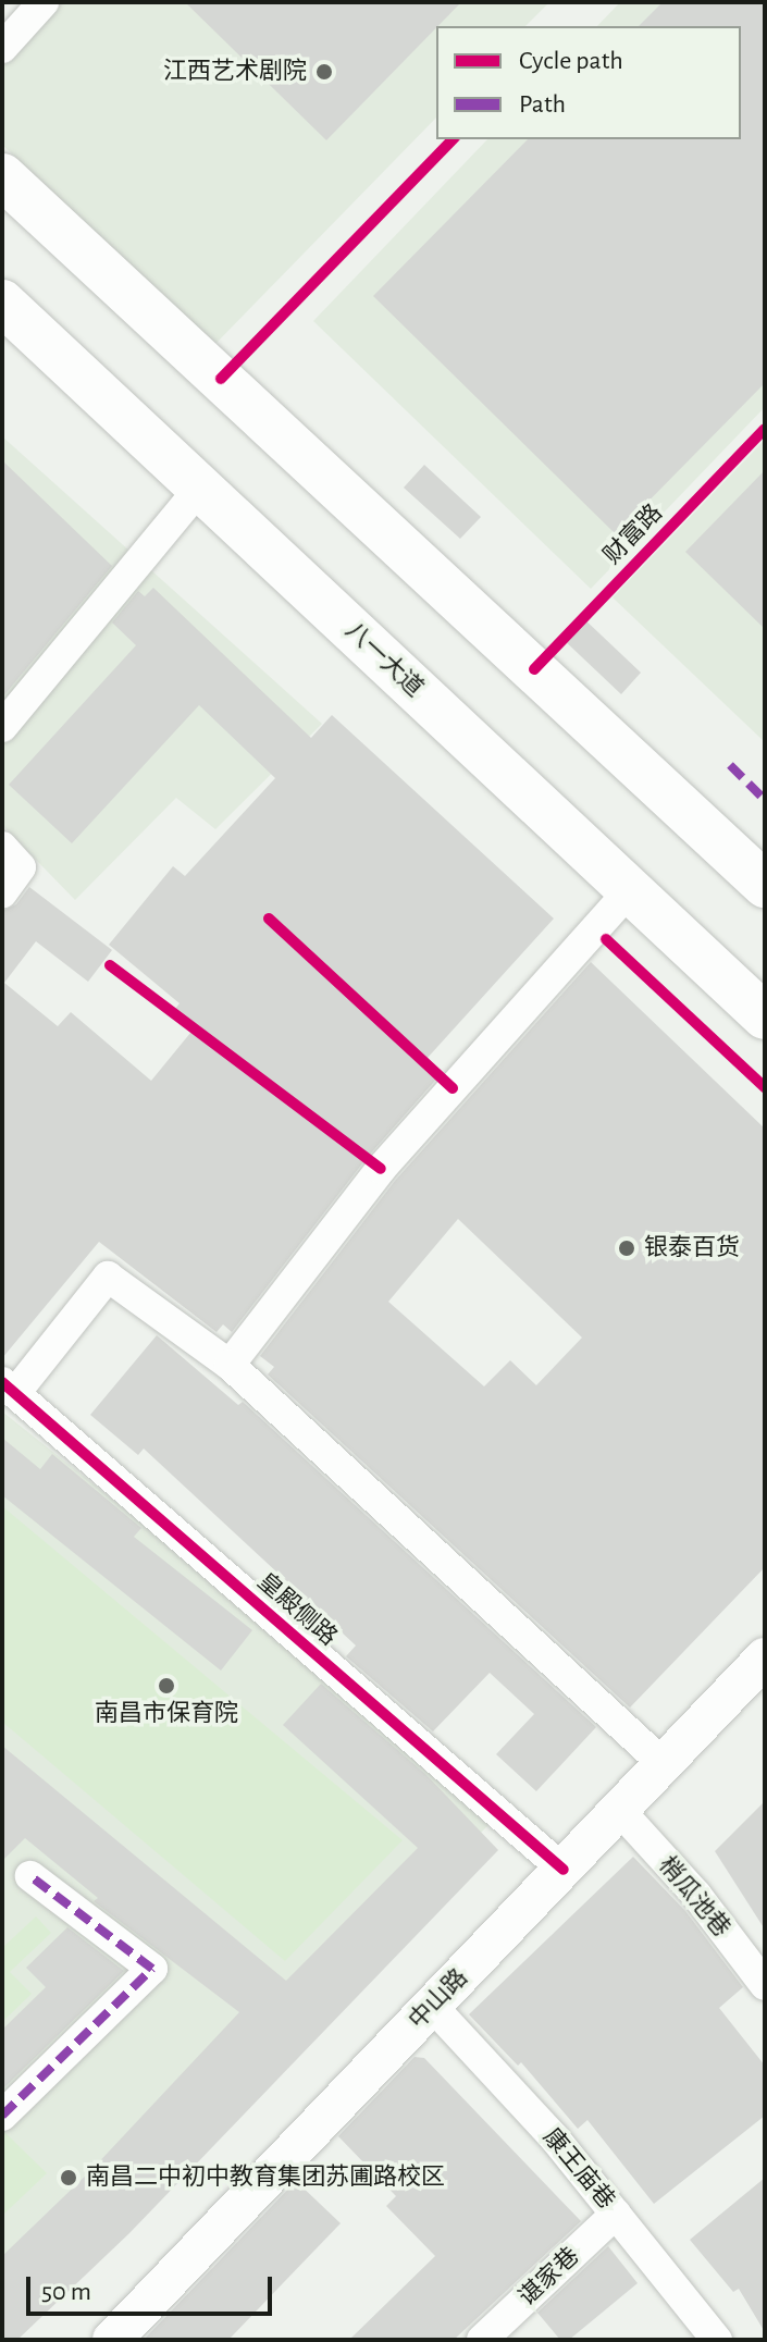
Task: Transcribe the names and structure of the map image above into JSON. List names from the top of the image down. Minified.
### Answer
{"streets":{"highway":["八一大道"],"main road":["中山路"],"street":["皇殿侧路","梢瓜池巷","康王庙巷","谌家巷"],"cycle path":["财富路"]},"crossings":[["皇殿侧路","中山路"],["梢瓜池巷","中山路"],["中山路","康王庙巷"],["康王庙巷","谌家巷"]],"places":["江西艺术剧院","银泰百货","南昌市保育院","南昌二中初中教育集团苏圃路校区"],"legend":["Cycle path","Path"],"scale_bar":"50 m"}
